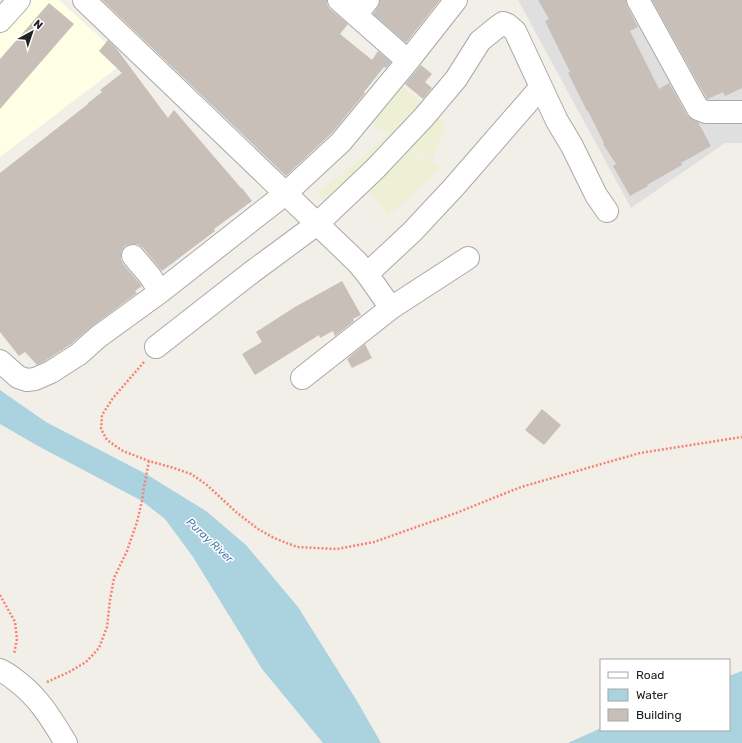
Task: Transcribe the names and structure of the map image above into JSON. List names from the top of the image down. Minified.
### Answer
{"water":["Puray River"],"legend":["Road","Water","Building"],"north":"top right"}
